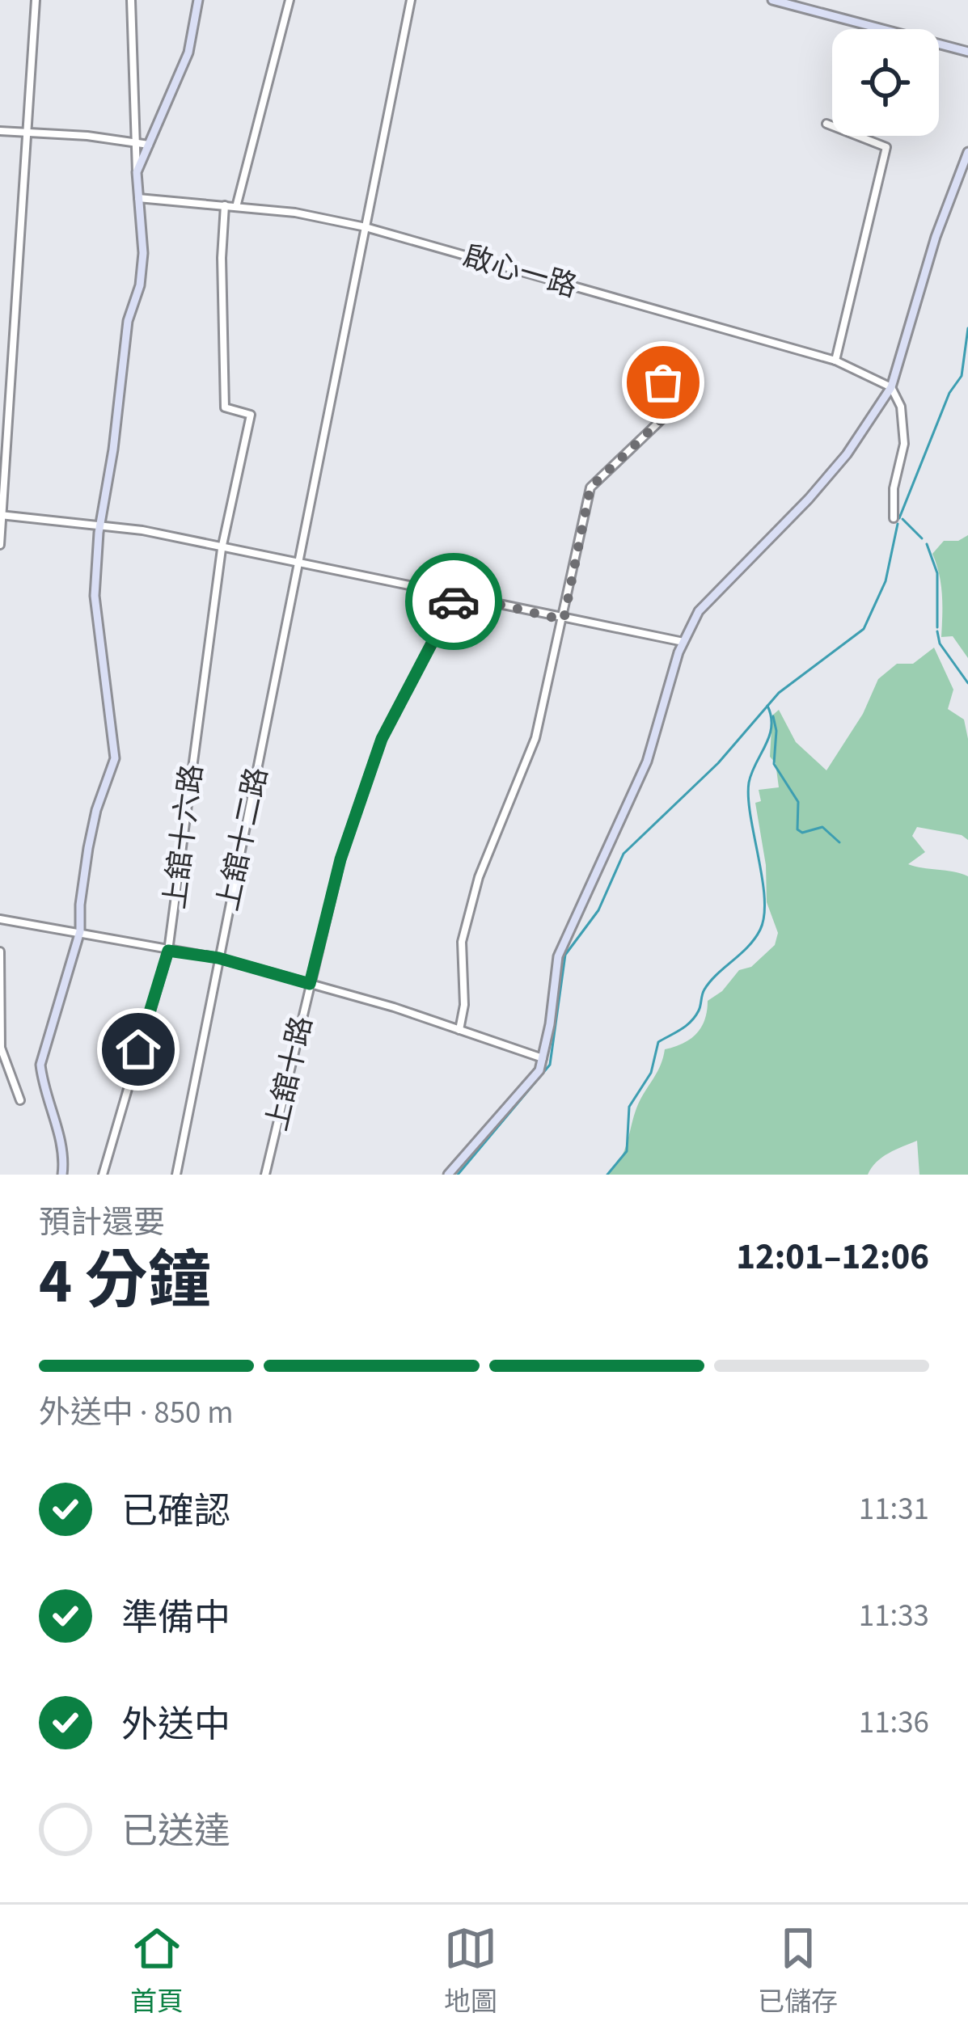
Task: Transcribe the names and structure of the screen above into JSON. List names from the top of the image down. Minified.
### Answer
{"streets":{"street":["啟心一路","上舘十六路","上舘十二路","上舘十路"]},"crossings":[["啟心一路","上舘十六路"],["啟心一路","上舘十二路"]],"page":{"heading":["4 分鐘","預計還要","12:01–12:06"],"bar":"外送中 · 850 m","list":[["已確認","11:31"],["準備中","11:33"],["外送中","11:36"],"已送達"],"tabs":["首頁","地圖","已儲存"]}}
